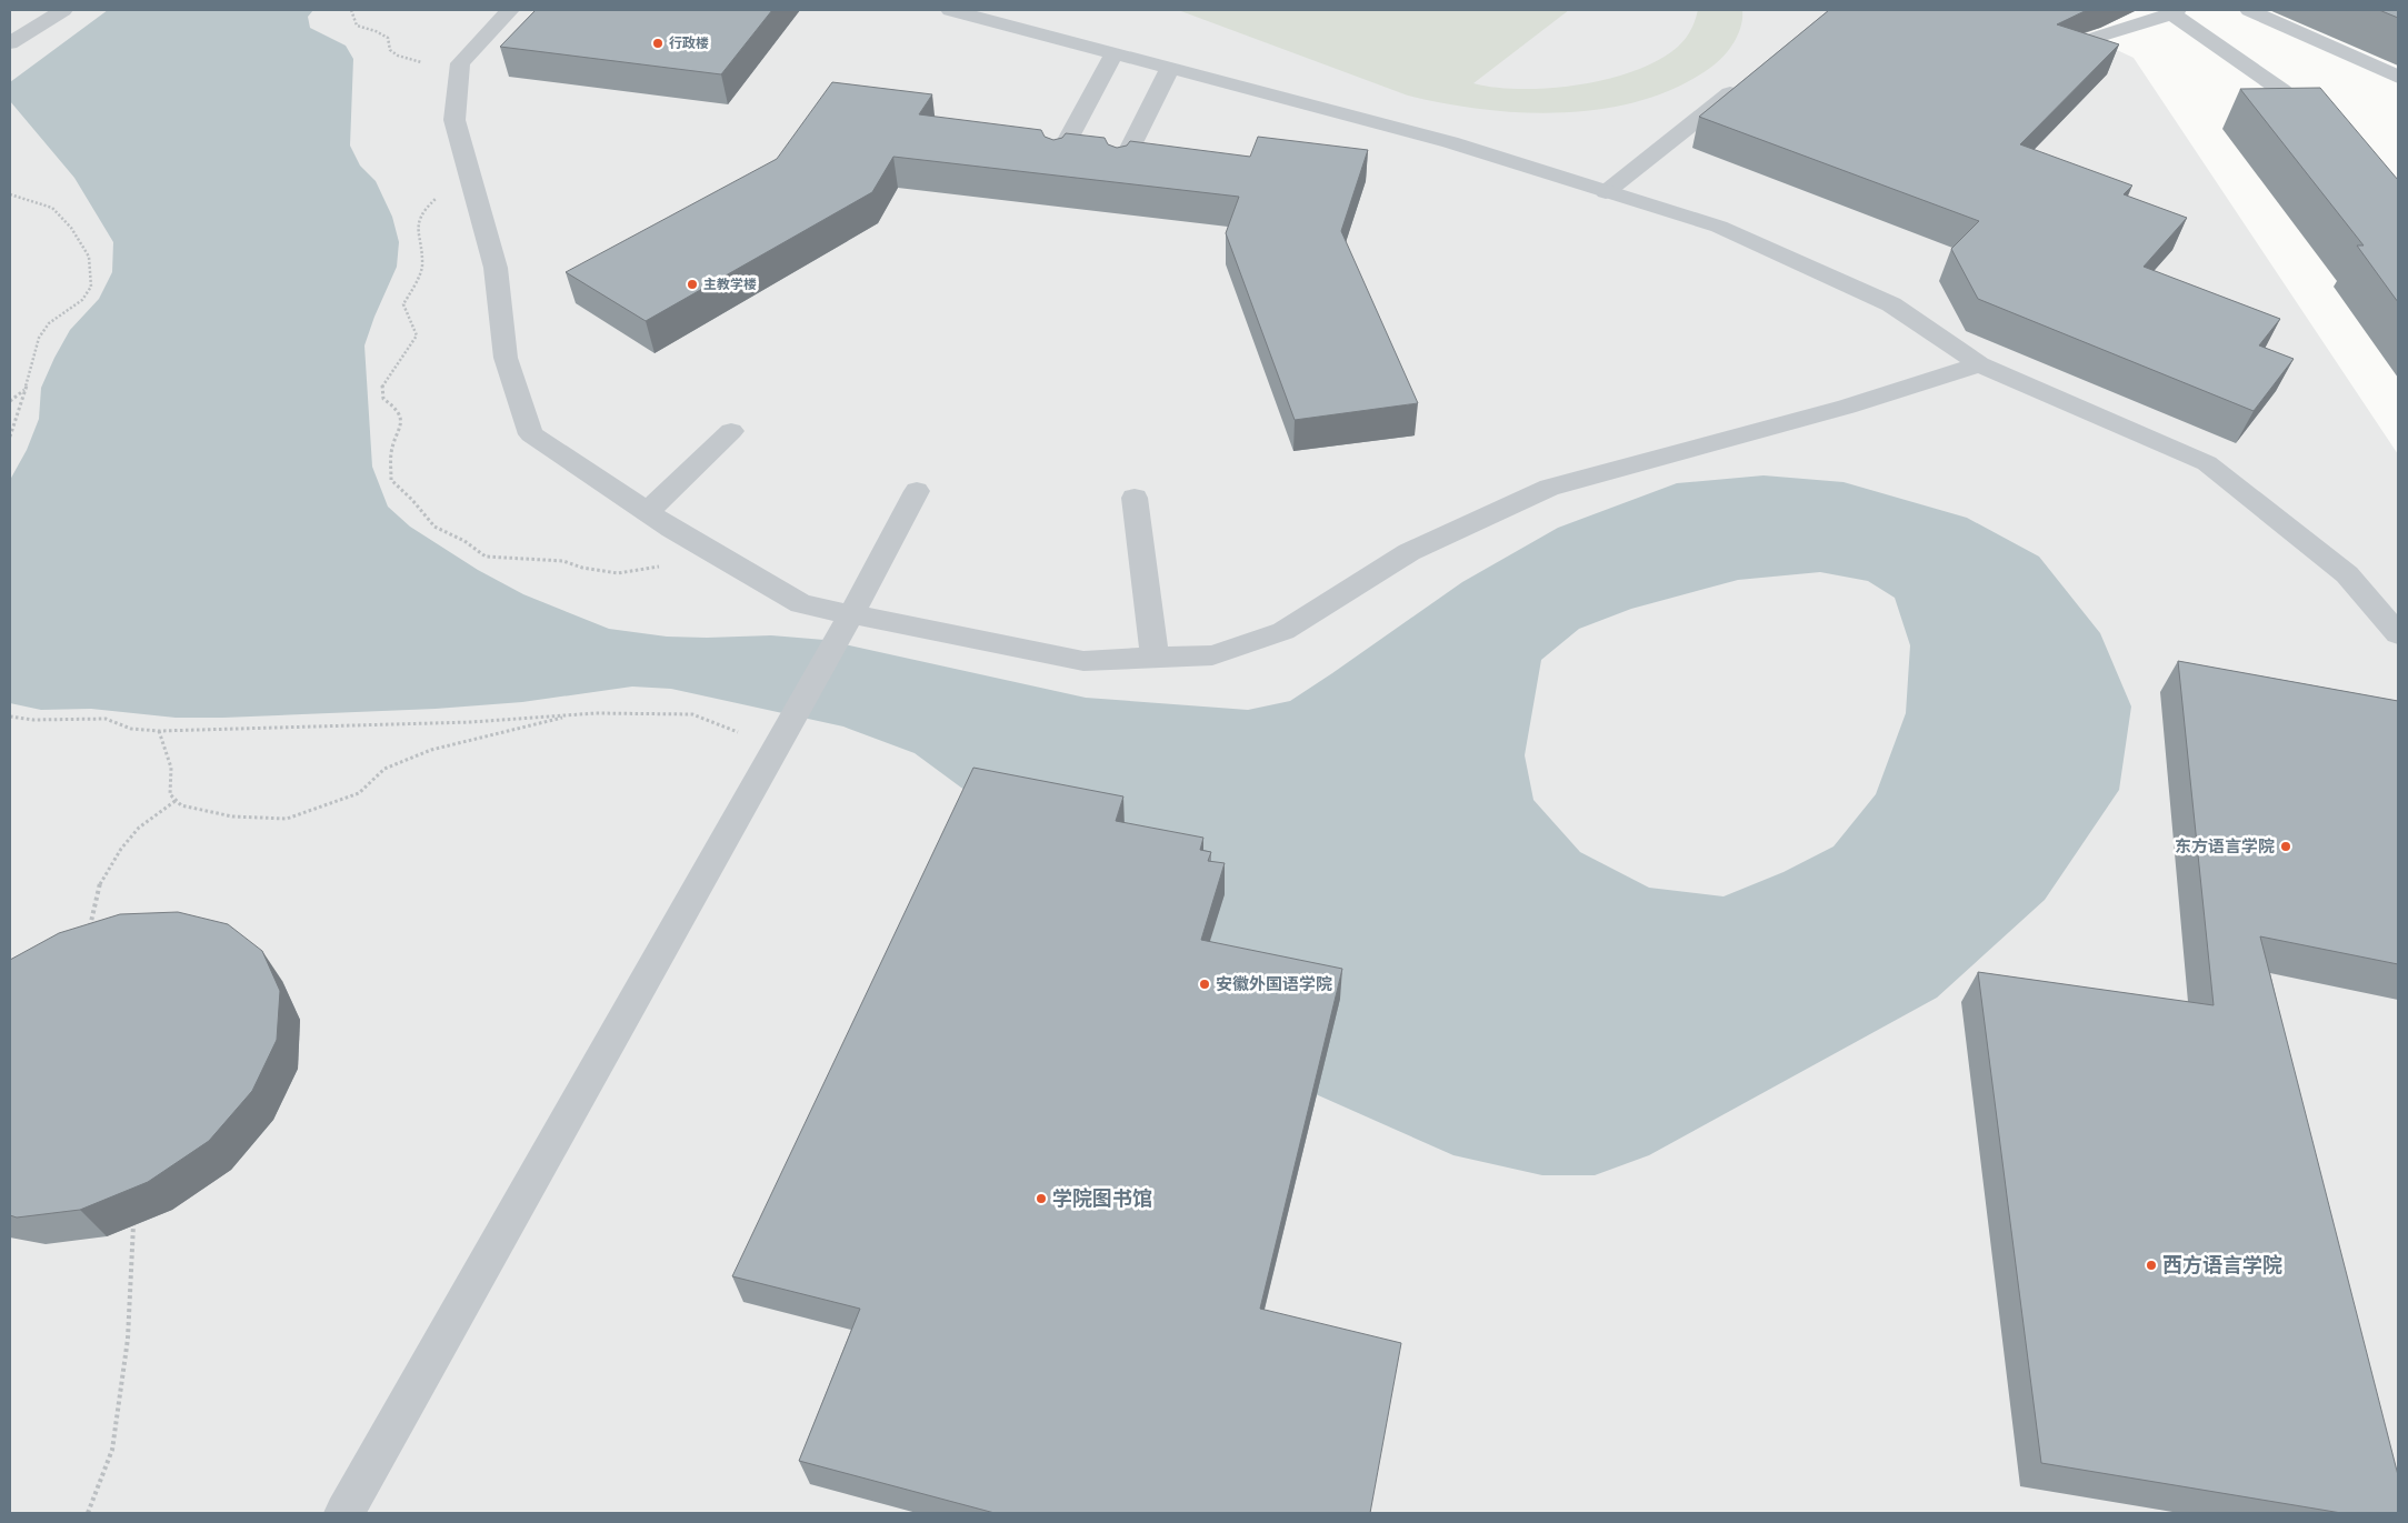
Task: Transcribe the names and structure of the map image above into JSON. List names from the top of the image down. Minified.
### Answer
{"places":["行政楼","主教学楼","东方语言学院","安徽外国语学院","学院图书馆","西方语言学院"]}
